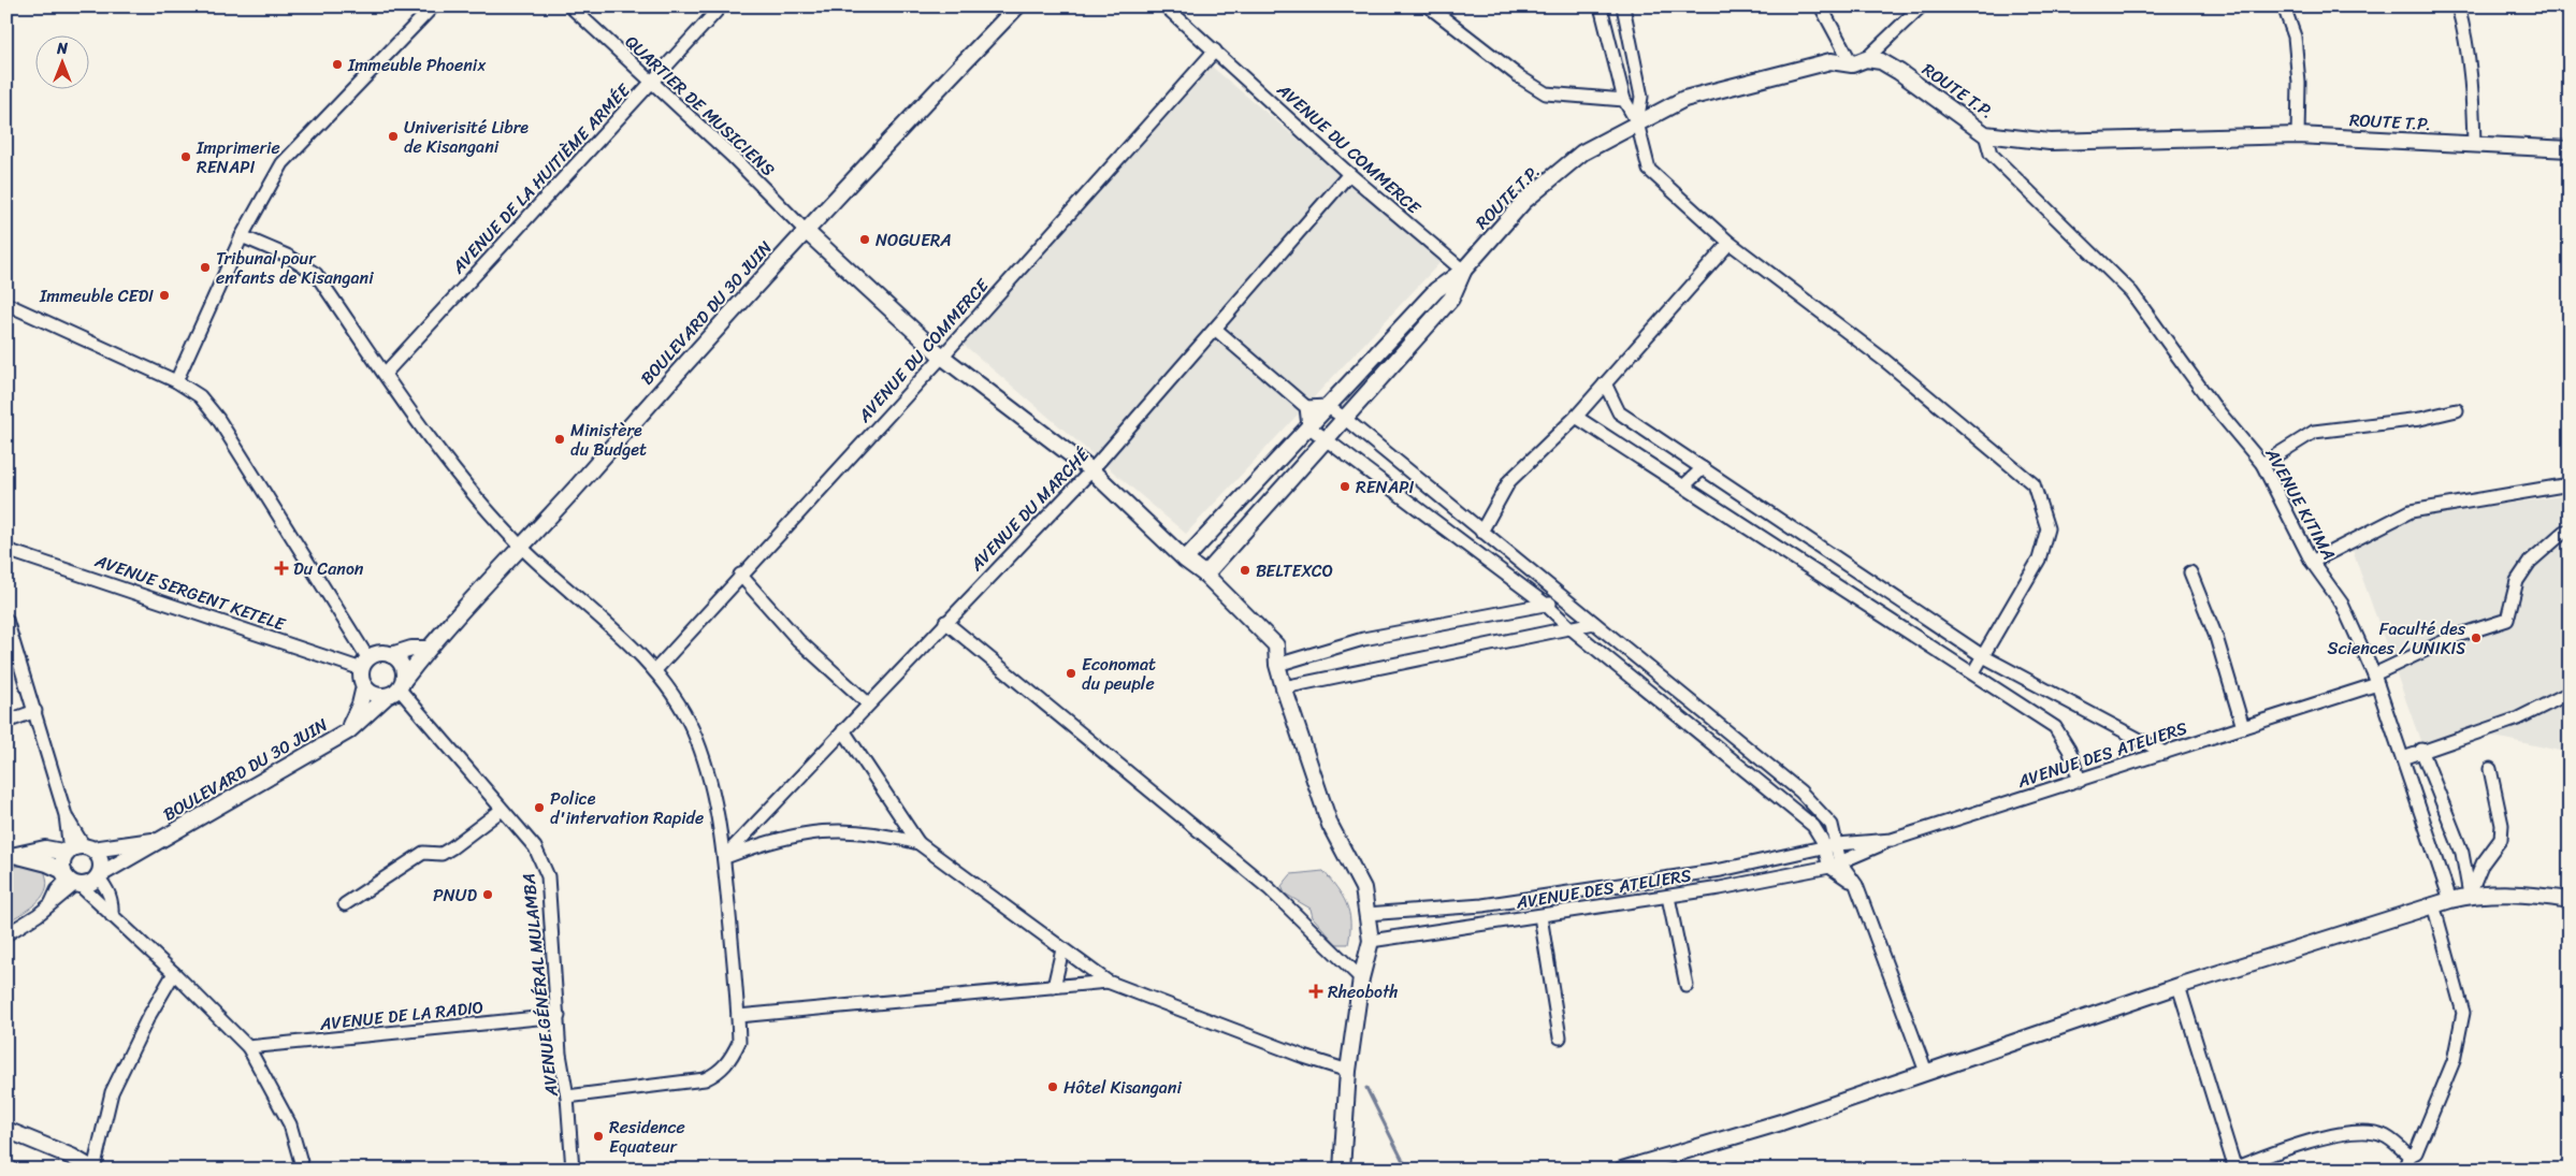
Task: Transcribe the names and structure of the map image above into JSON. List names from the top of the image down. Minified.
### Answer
{"streets":{"street":["ROUTE T.P.","QUARTIER DE MUSICIENS","AVENUE DU COMMERCE","AVENUE DE LA HUITIÈME ARMÉE","BOULEVARD DU 30 JUIN","AVENUE KITIMA","AVENUE DU MARCHÉ","AVENUE SERGENT KETELE","AVENUE DES ATELIERS","AVENUE GÉNÉRAL MULAMBA","AVENUE DE LA RADIO"]},"crossings":[["ROUTE T.P.","AVENUE DU COMMERCE"],["ROUTE T.P.","AVENUE KITIMA"],["QUARTIER DE MUSICIENS","AVENUE DE LA HUITIÈME ARMÉE"],["QUARTIER DE MUSICIENS","BOULEVARD DU 30 JUIN"],["AVENUE DU COMMERCE","AVENUE DU MARCHÉ"],["BOULEVARD DU 30 JUIN","AVENUE SERGENT KETELE"],["BOULEVARD DU 30 JUIN","AVENUE GÉNÉRAL MULAMBA"],["AVENUE KITIMA","AVENUE DES ATELIERS"],["AVENUE SERGENT KETELE","AVENUE GÉNÉRAL MULAMBA"],["AVENUE GÉNÉRAL MULAMBA","AVENUE DE LA RADIO"]],"places":{"other":["Immeuble Phoenix","Univerisité Libre de Kisangani","Imprimerie RENAPI","NOGUERA","Tribunal pour enfants de Kisangani","Immeuble CEDI","Ministère du Budget","RENAPI","BELTEXCO","Faculté des Sciences / UNIKIS","Economat du peuple","Police d'intervation Rapide","PNUD","Hôtel Kisangani","Residence Equateur"],"health":["Du Canon","Rheoboth"]},"north":"top"}
